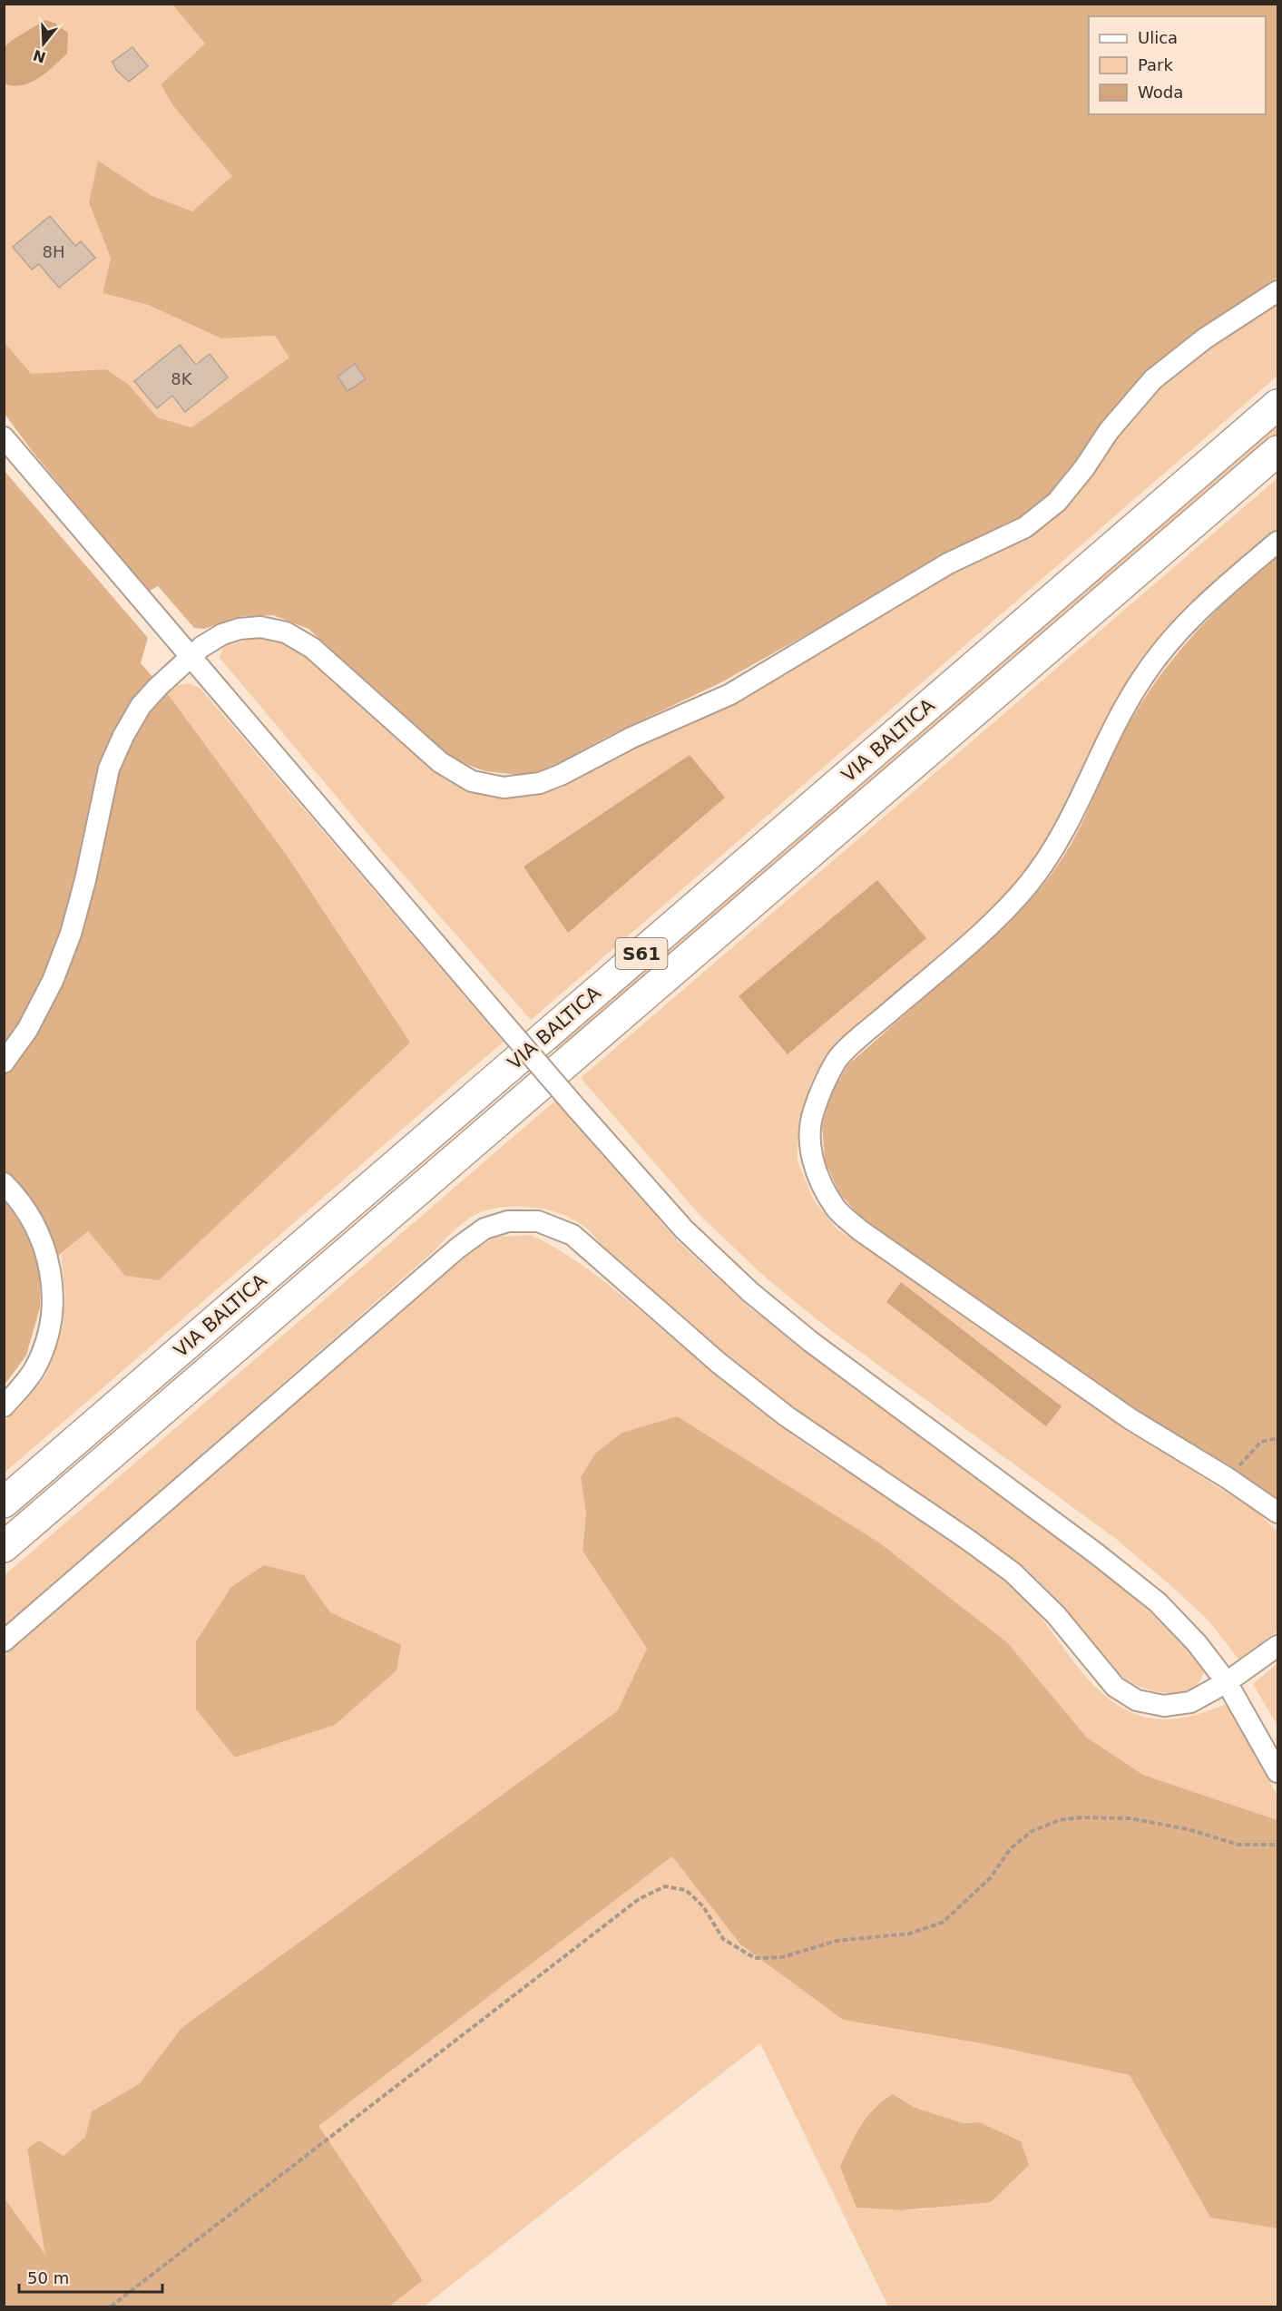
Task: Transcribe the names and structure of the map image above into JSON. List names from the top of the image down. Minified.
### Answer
{"streets":{"highway":["VIA BALTICA","S61"]},"house_numbers":["8H","8K"],"legend":["Ulica","Park","Woda"],"scale_bar":"50 m","north":"bottom"}
